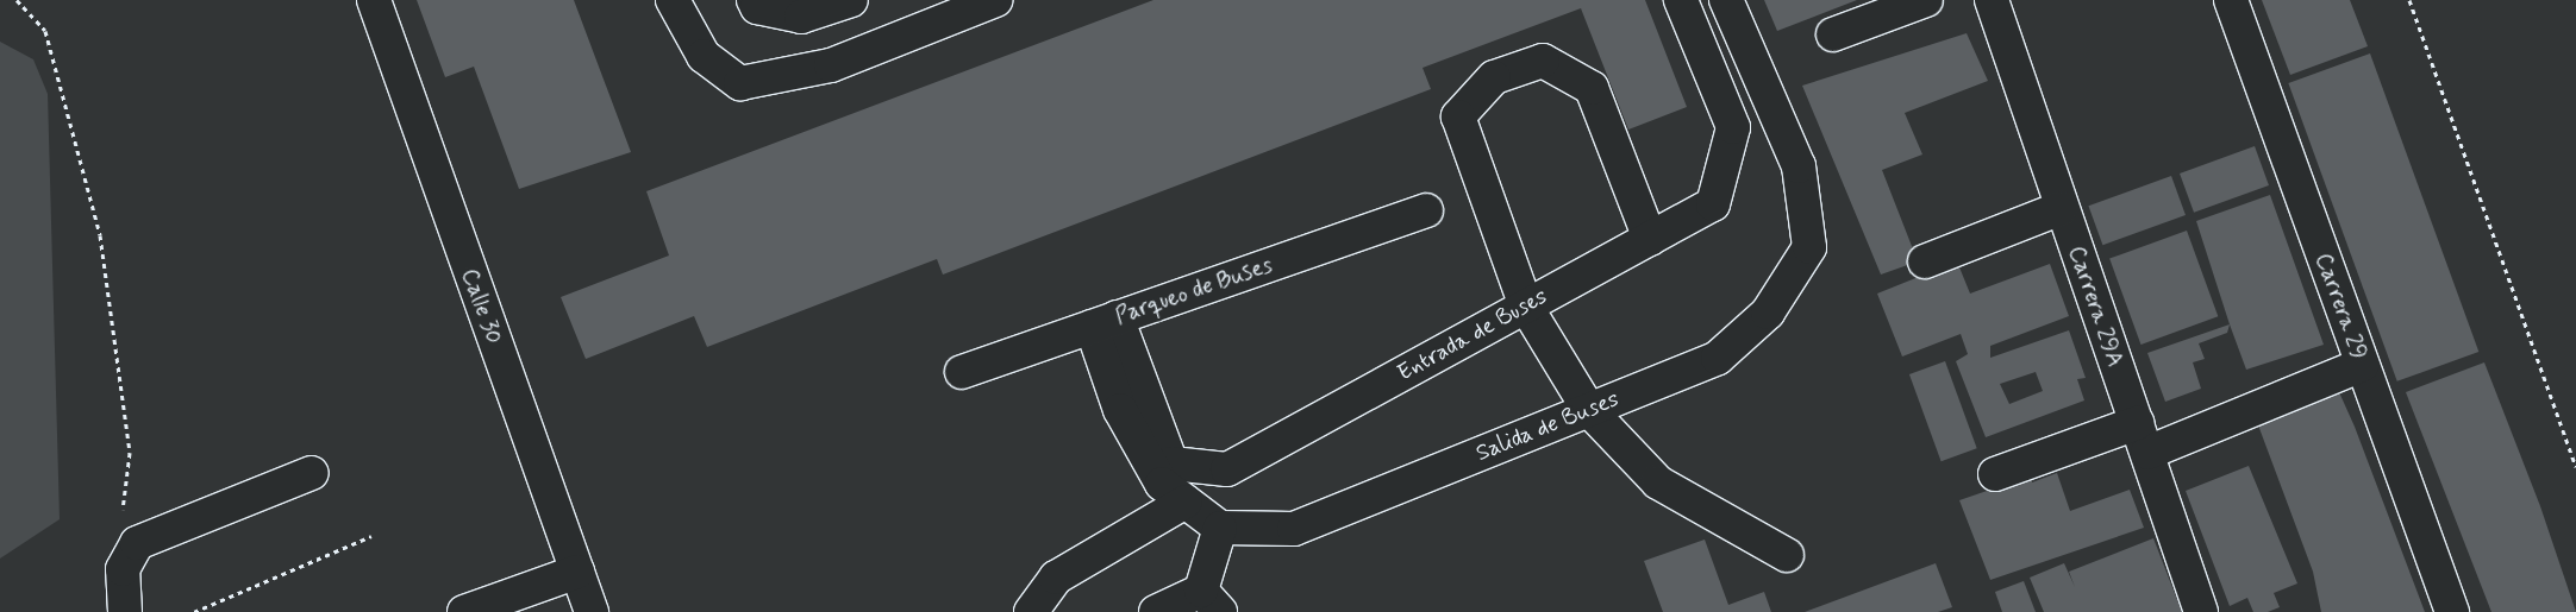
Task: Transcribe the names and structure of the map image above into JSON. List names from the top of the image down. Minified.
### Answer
{"streets":{"street":["Parqueo de Buses","Calle 30","Carrera 29A","Carrera 29","Entrada de Buses","Salida de Buses"]},"crossings":[["Parqueo de Buses","Entrada de Buses"]]}
